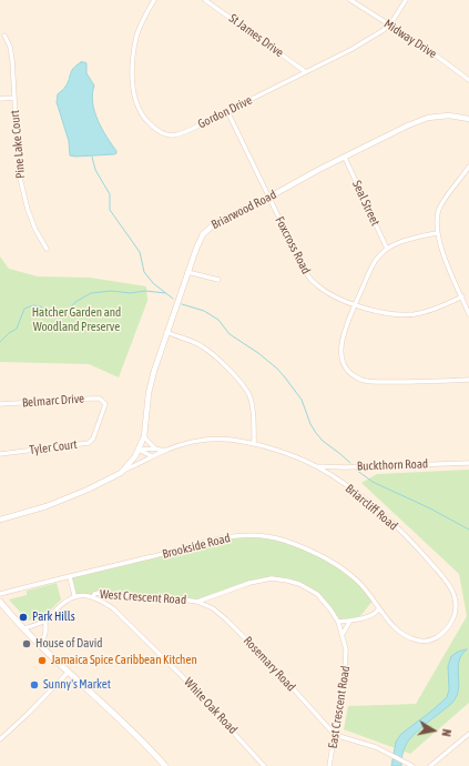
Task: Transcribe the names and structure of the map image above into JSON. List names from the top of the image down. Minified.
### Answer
{"streets":{"street":["St James Drive","Midway Drive","Gordon Drive","Pine Lake Court","Seal Street","Briarwood Road","Foxcross Road","Belmarc Drive","Tyler Court","Buckthorn Road","Briarcliff Road","Brookside Road","West Crescent Road","Rosemary Road","White Oak Road","East Crescent Road"]},"crossings":[["St James Drive","Gordon Drive"],["Midway Drive","Gordon Drive"],["Gordon Drive","Foxcross Road"],["Seal Street","Briarwood Road"],["Briarwood Road","Foxcross Road"],["Briarwood Road","Briarcliff Road"],["Belmarc Drive","Tyler Court"],["Buckthorn Road","Briarcliff Road"],["Briarcliff Road","Brookside Road"],["West Crescent Road","Rosemary Road"],["West Crescent Road","White Oak Road"],["West Crescent Road","East Crescent Road"],["Rosemary Road","East Crescent Road"]],"parks":["Hatcher Garden and Woodland Preserve"],"places":["Park Hills","House of David","Jamaica Spice Caribbean Kitchen","Sunny's Market"],"north":"right"}
